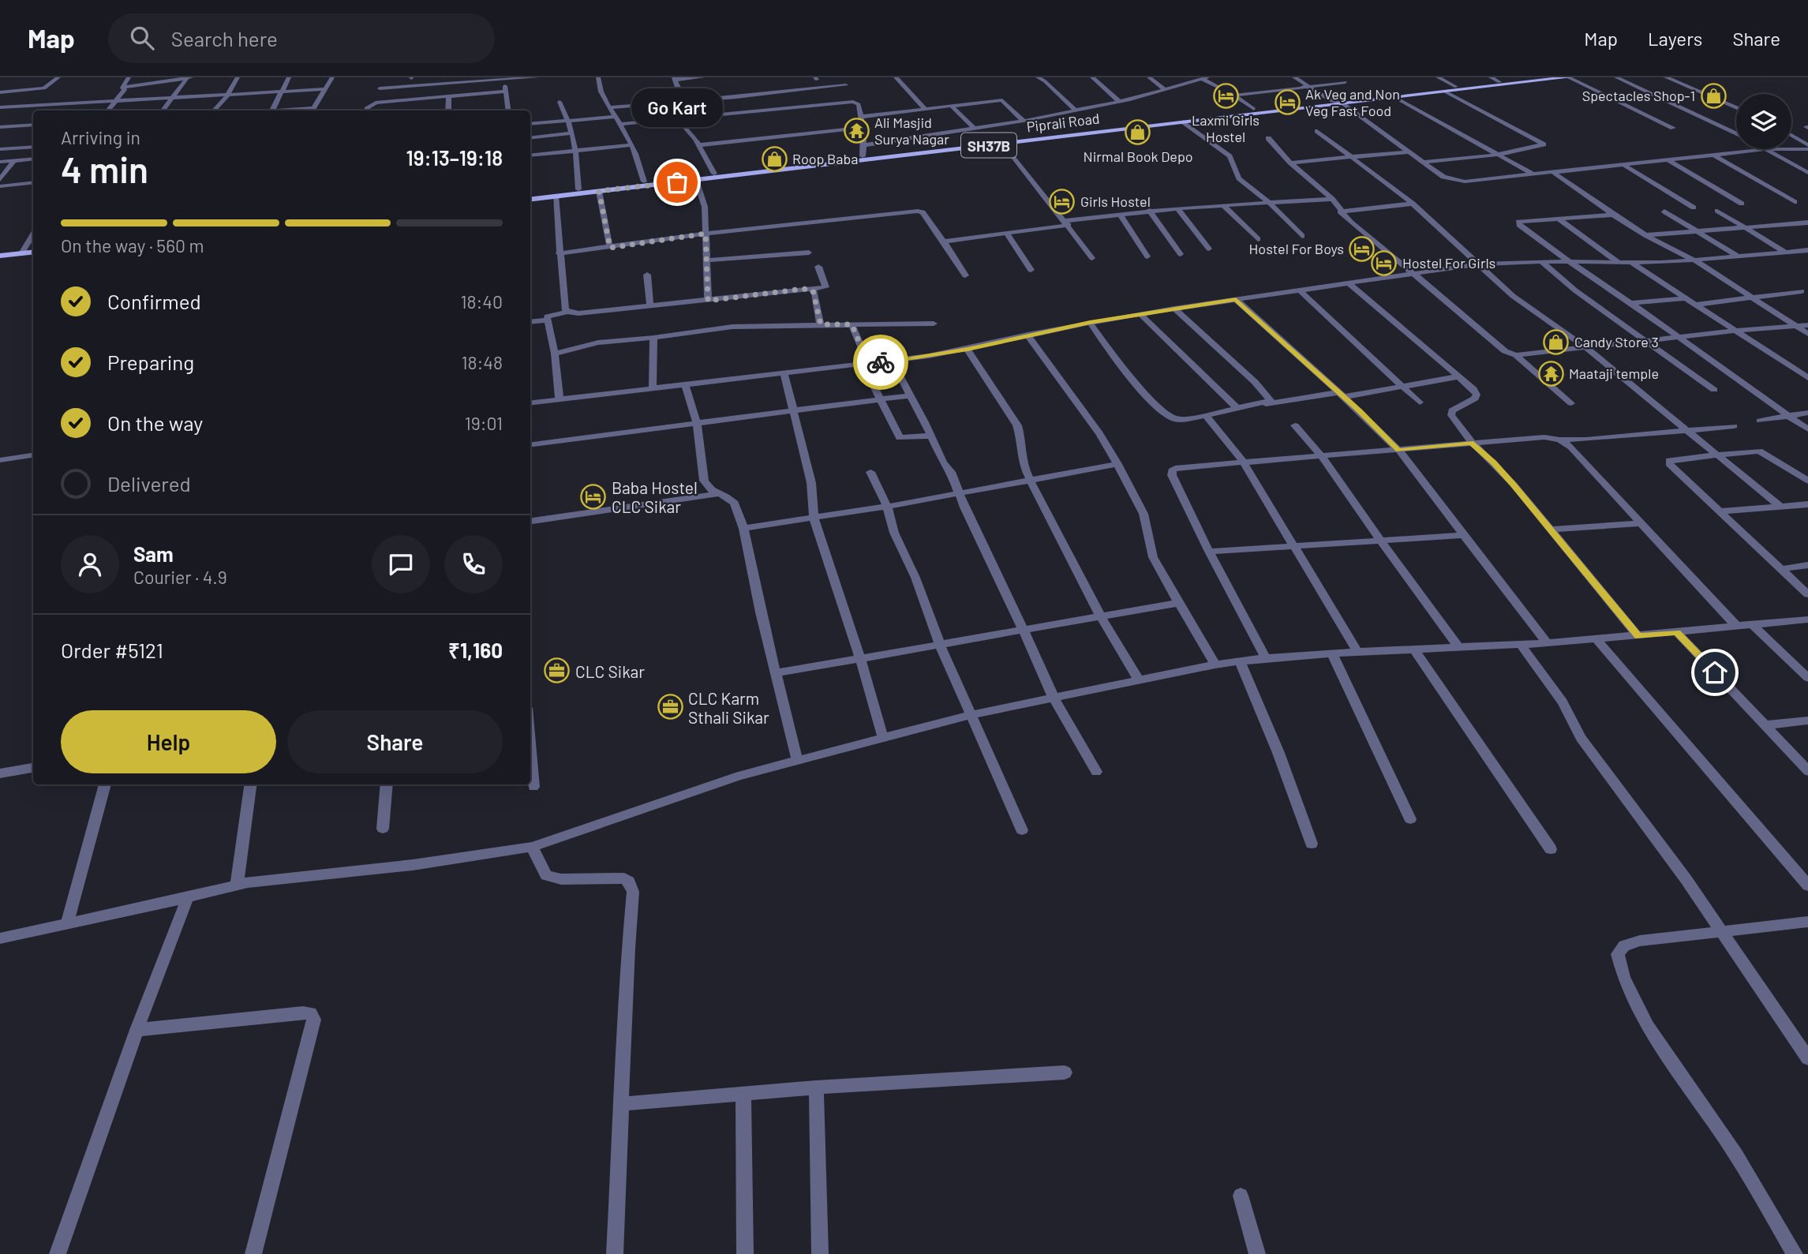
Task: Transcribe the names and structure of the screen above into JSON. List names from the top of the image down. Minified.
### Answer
{"streets":{"main road":["Piprali Road","SH37B"]},"places":{"hotel":["Laxmi Girls Hostel","Ak Veg and Non Veg Fast Food","Girls Hostel","Hostel For Boys","Hostel For Girls","Baba Hostel CLC Sikar"],"shop":["Spectacles Shop-1","Nirmal Book Depo","Roop Baba","Candy Store 3"],"temple":["Ali Masjid Surya Nagar","Maataji temple"],"other":["Go Kart"],"office":["CLC Sikar","CLC Karm Sthali Sikar"]},"page":{"header":"Map","search":"Search here","nav":["Map","Layers","Share"],"bubble":"Go Kart","heading":["4 min","Arriving in","19:13–19:18"],"panel":["Sam","Courier · 4.9","Order #5121","₹1,160"],"bar":"On the way · 560 m","list":[["Confirmed","18:40"],["Preparing","18:48"],["On the way","19:01"],"Delivered"],"buttons":["Help","Share"]}}
